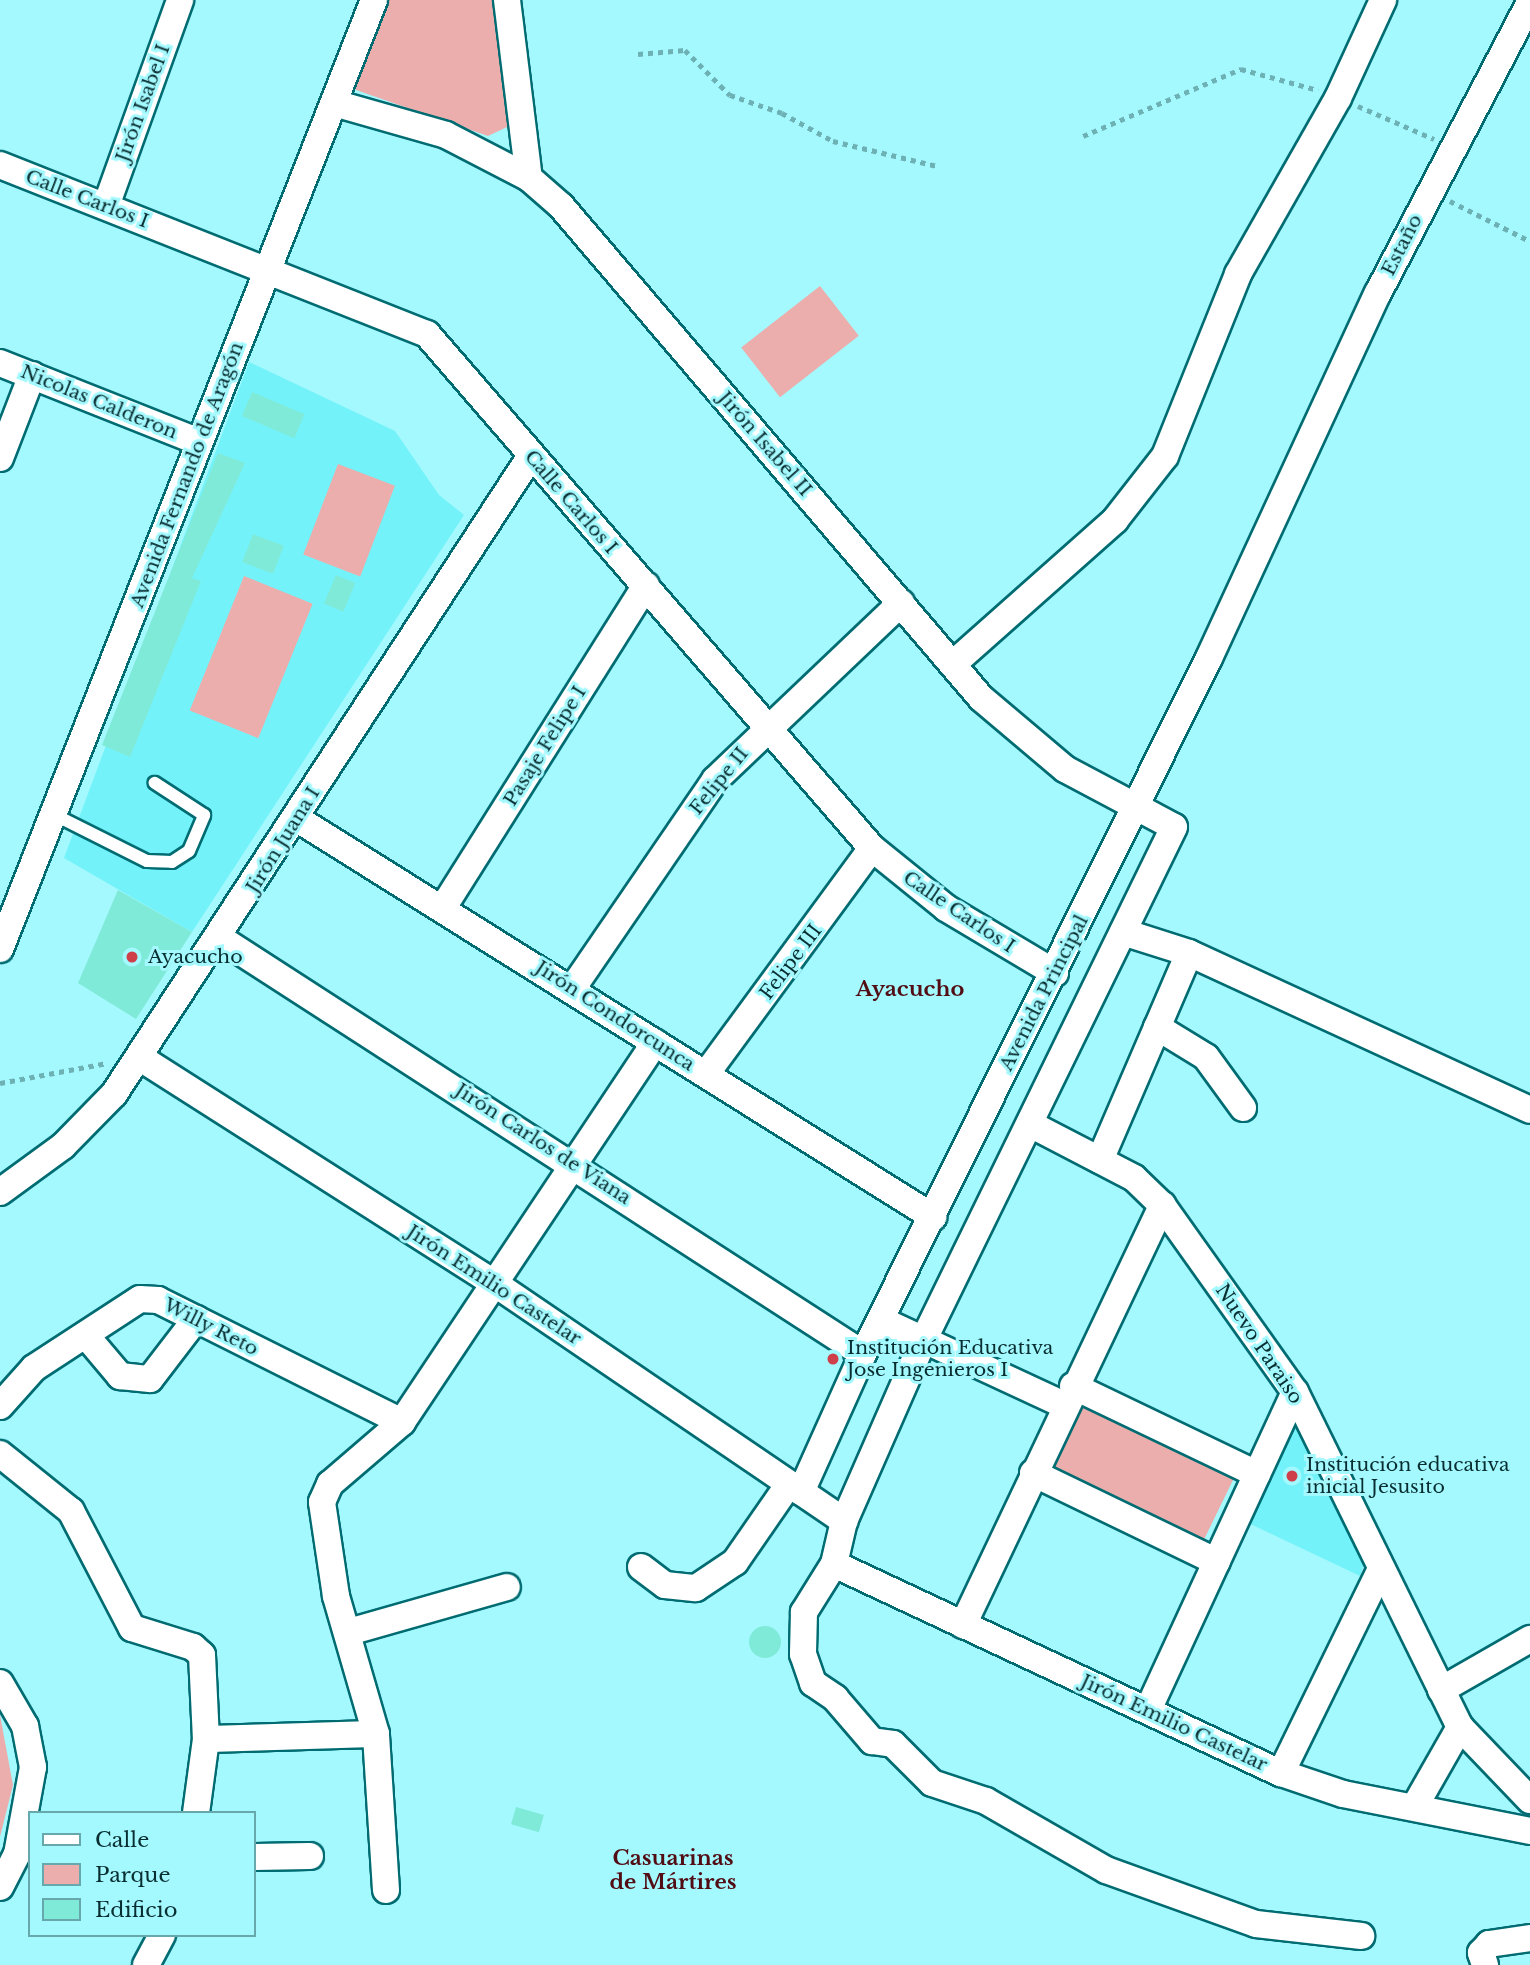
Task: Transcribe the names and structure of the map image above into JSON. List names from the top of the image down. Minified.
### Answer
{"streets":{"street":["Jirón Isabel I","Calle Carlos I","Estaño","Nicolas Calderon","Jirón Isabel II","Avenida Fernando de Aragón","Pasaje Felipe I","Felipe II","Jirón Juana I","Felipe III","Avenida Principal","Jirón Condorcunca","Jirón Carlos de Viana","Jirón Emilio Castelar","Willy Reto","Nuevo Paraiso"]},"crossings":[["Jirón Isabel I","Calle Carlos I"],["Calle Carlos I","Avenida Fernando de Aragón"],["Calle Carlos I","Pasaje Felipe I"],["Calle Carlos I","Felipe II"],["Calle Carlos I","Jirón Juana I"],["Calle Carlos I","Felipe III"],["Calle Carlos I","Avenida Principal"],["Estaño","Avenida Principal"],["Nicolas Calderon","Avenida Fernando de Aragón"],["Jirón Isabel II","Avenida Fernando de Aragón"],["Jirón Isabel II","Felipe II"],["Jirón Isabel II","Avenida Principal"],["Pasaje Felipe I","Jirón Condorcunca"],["Felipe II","Jirón Condorcunca"],["Jirón Juana I","Jirón Condorcunca"],["Jirón Juana I","Jirón Carlos de Viana"],["Jirón Juana I","Jirón Emilio Castelar"],["Felipe III","Jirón Condorcunca"],["Avenida Principal","Jirón Condorcunca"],["Avenida Principal","Jirón Carlos de Viana"],["Avenida Principal","Jirón Emilio Castelar"]],"districts":["Ayacucho","Casuarinas de Mártires"],"places":["Ayacucho","Institución Educativa Jose Ingenieros I","Institución educativa inicial Jesusito"],"legend":["Calle","Parque","Edificio"]}
